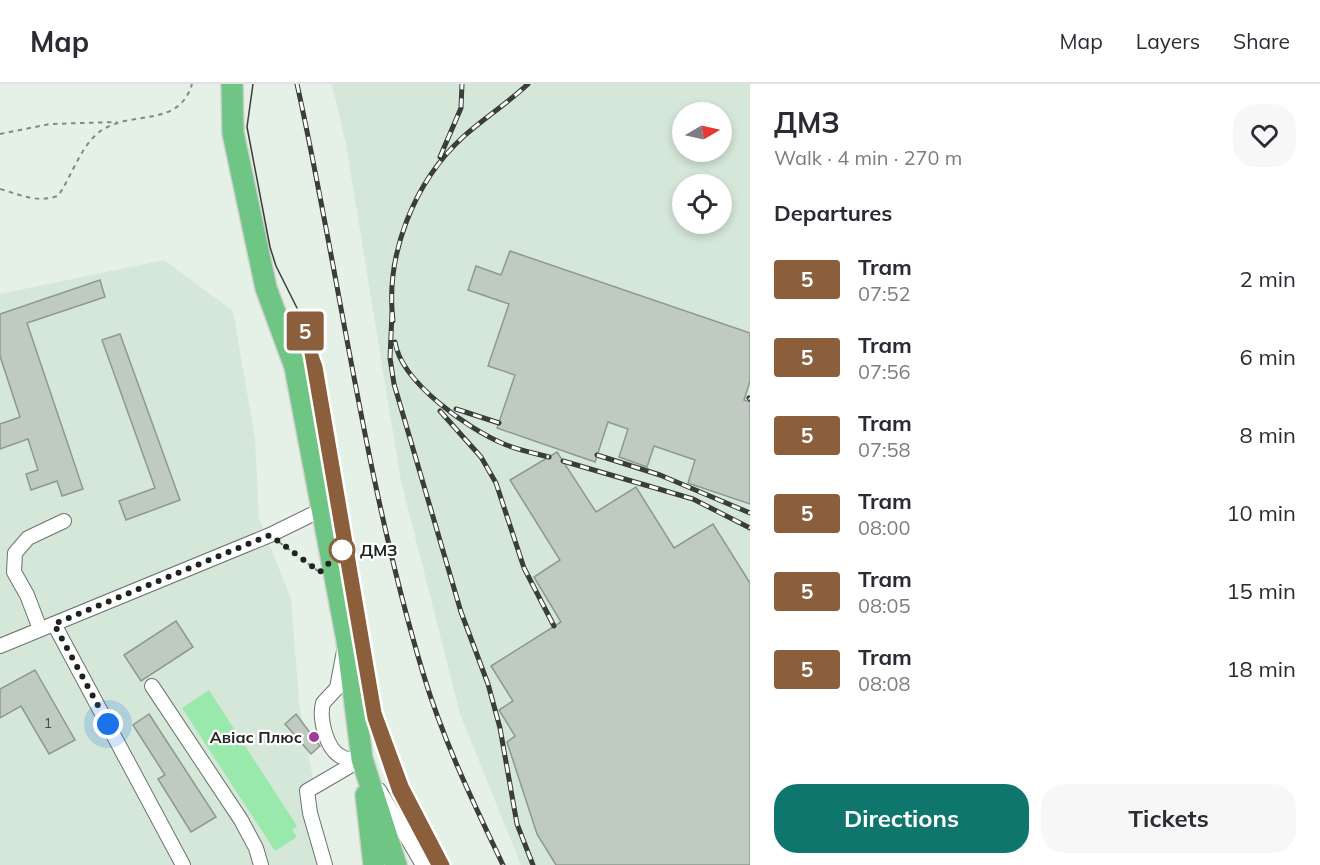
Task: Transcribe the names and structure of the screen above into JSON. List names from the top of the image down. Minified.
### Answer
{"places":["ДМЗ","Авіас Плюс"],"lines":["tram line 5"],"house_numbers":["1"],"north":"right","page":{"header":"Map","nav":["Map","Layers","Share"],"on_map":"5","heading":[["ДМЗ","Walk · 4 min · 270 m"],"Departures"],"list":[{"mark":"5","name":"Tram","note":"07:52","value":"2 min"},{"mark":"5","name":"Tram","note":"07:56","value":"6 min"},{"mark":"5","name":"Tram","note":"07:58","value":"8 min"},{"mark":"5","name":"Tram","note":"08:00","value":"10 min"},{"mark":"5","name":"Tram","note":"08:05","value":"15 min"},{"mark":"5","name":"Tram","note":"08:08","value":"18 min"}],"buttons":["Directions","Tickets"]}}
